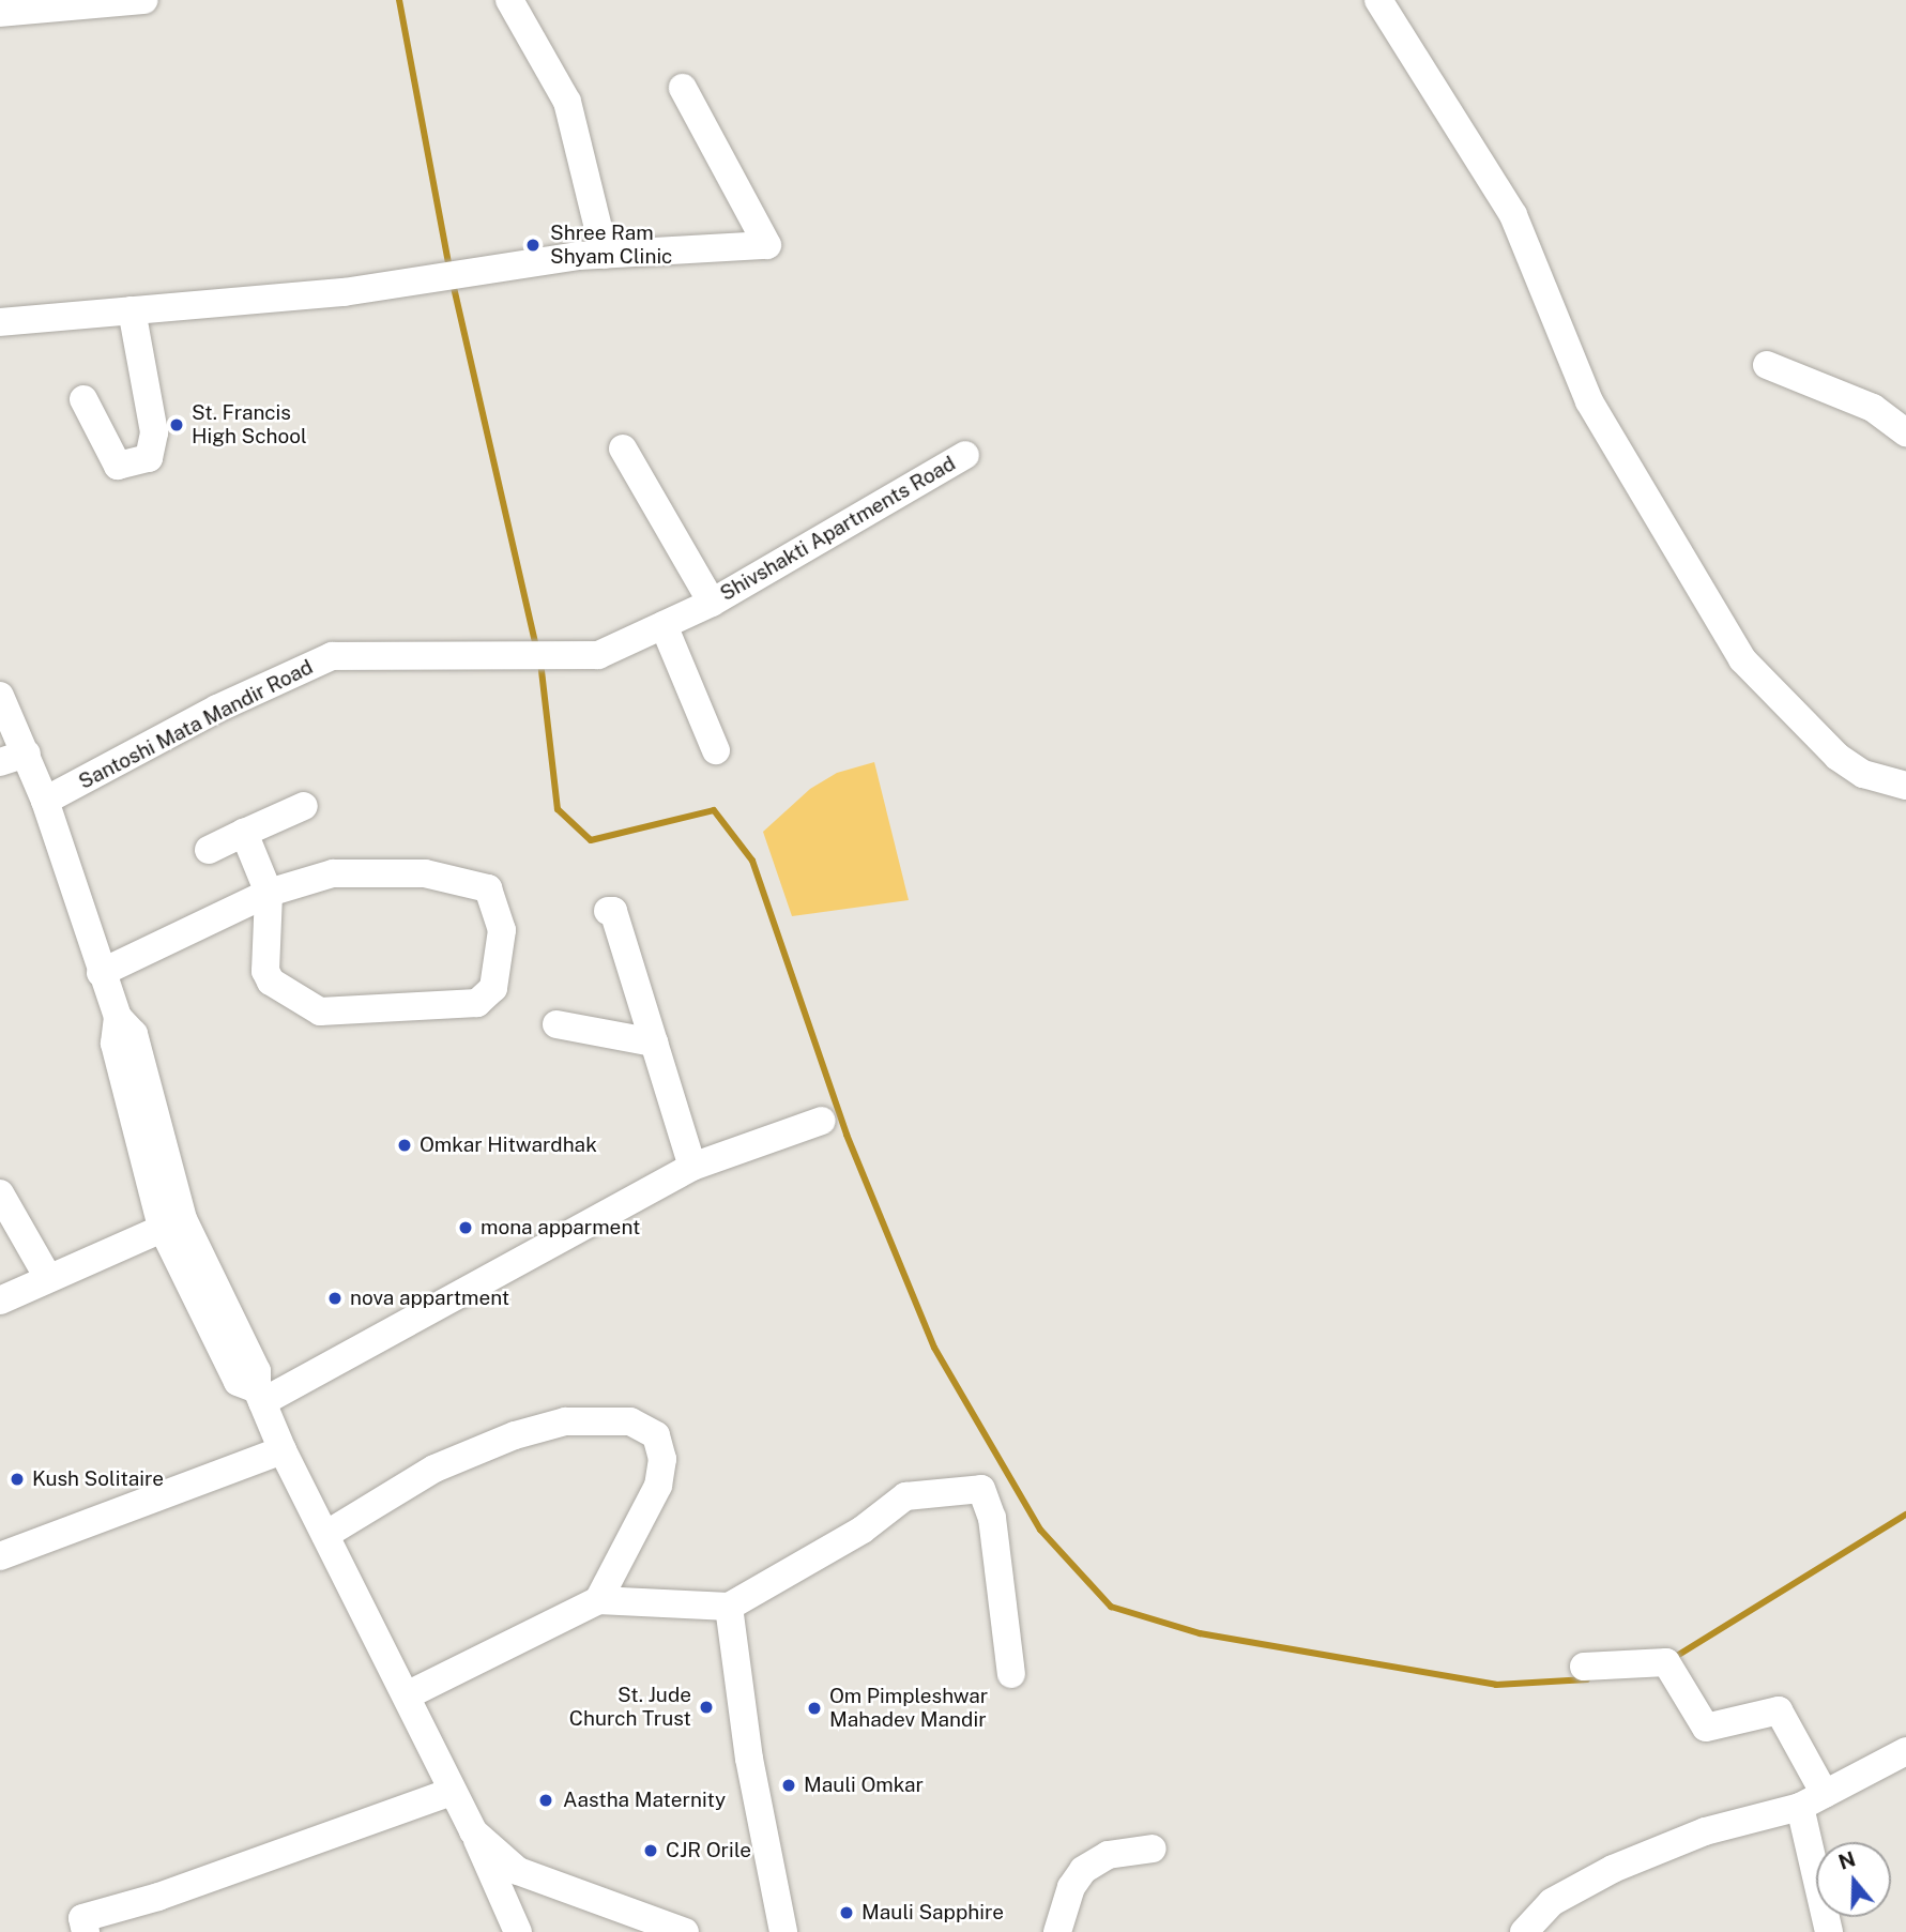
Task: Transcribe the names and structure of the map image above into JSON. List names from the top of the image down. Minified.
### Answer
{"streets":{"street":["Shivshakti Apartments Road","Santoshi Mata Mandir Road"]},"crossings":[["Shivshakti Apartments Road","Santoshi Mata Mandir Road"]],"places":["Shree Ram Shyam Clinic","St. Francis High School","Omkar Hitwardhak","mona apparment","nova appartment","Kush Solitaire","St. Jude Church Trust","Om Pimpleshwar Mahadev Mandir","Mauli Omkar","Aastha Maternity","CJR Orile","Mauli Sapphire"],"north":"top"}
